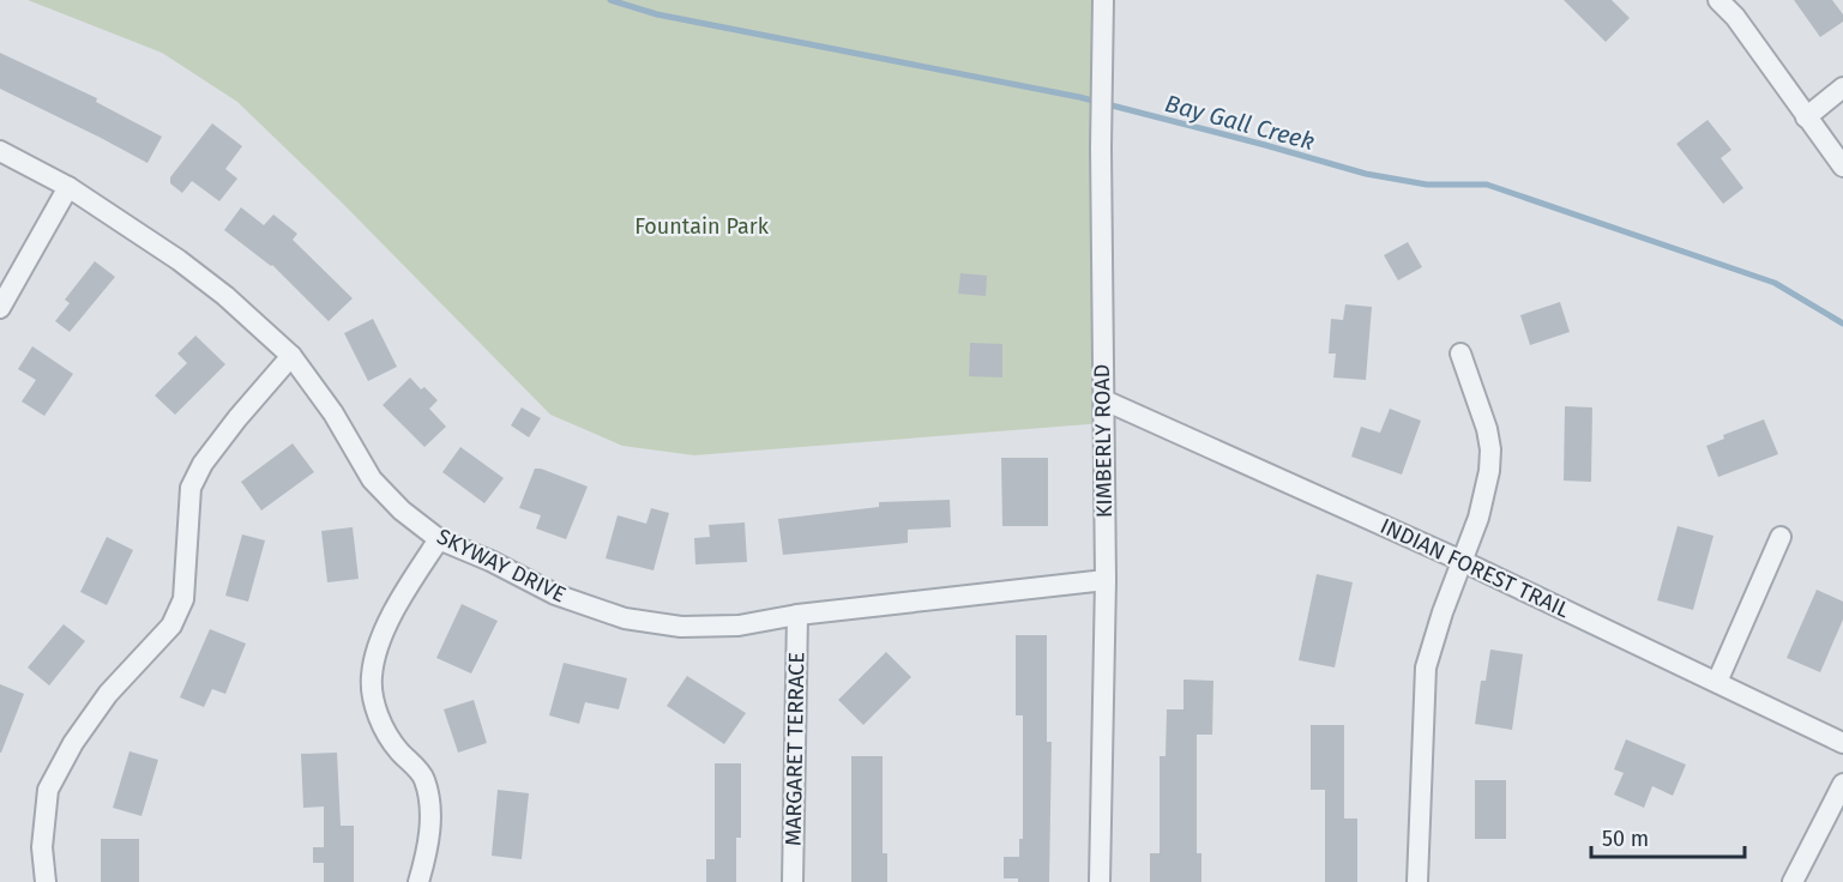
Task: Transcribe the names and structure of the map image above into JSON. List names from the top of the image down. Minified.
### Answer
{"streets":{"street":["KIMBERLY ROAD","SKYWAY DRIVE","INDIAN FOREST TRAIL","MARGARET TERRACE"]},"crossings":[["KIMBERLY ROAD","SKYWAY DRIVE"],["KIMBERLY ROAD","INDIAN FOREST TRAIL"],["SKYWAY DRIVE","MARGARET TERRACE"]],"water":["Bay Gall Creek"],"parks":["Fountain Park"],"scale_bar":"50 m"}
